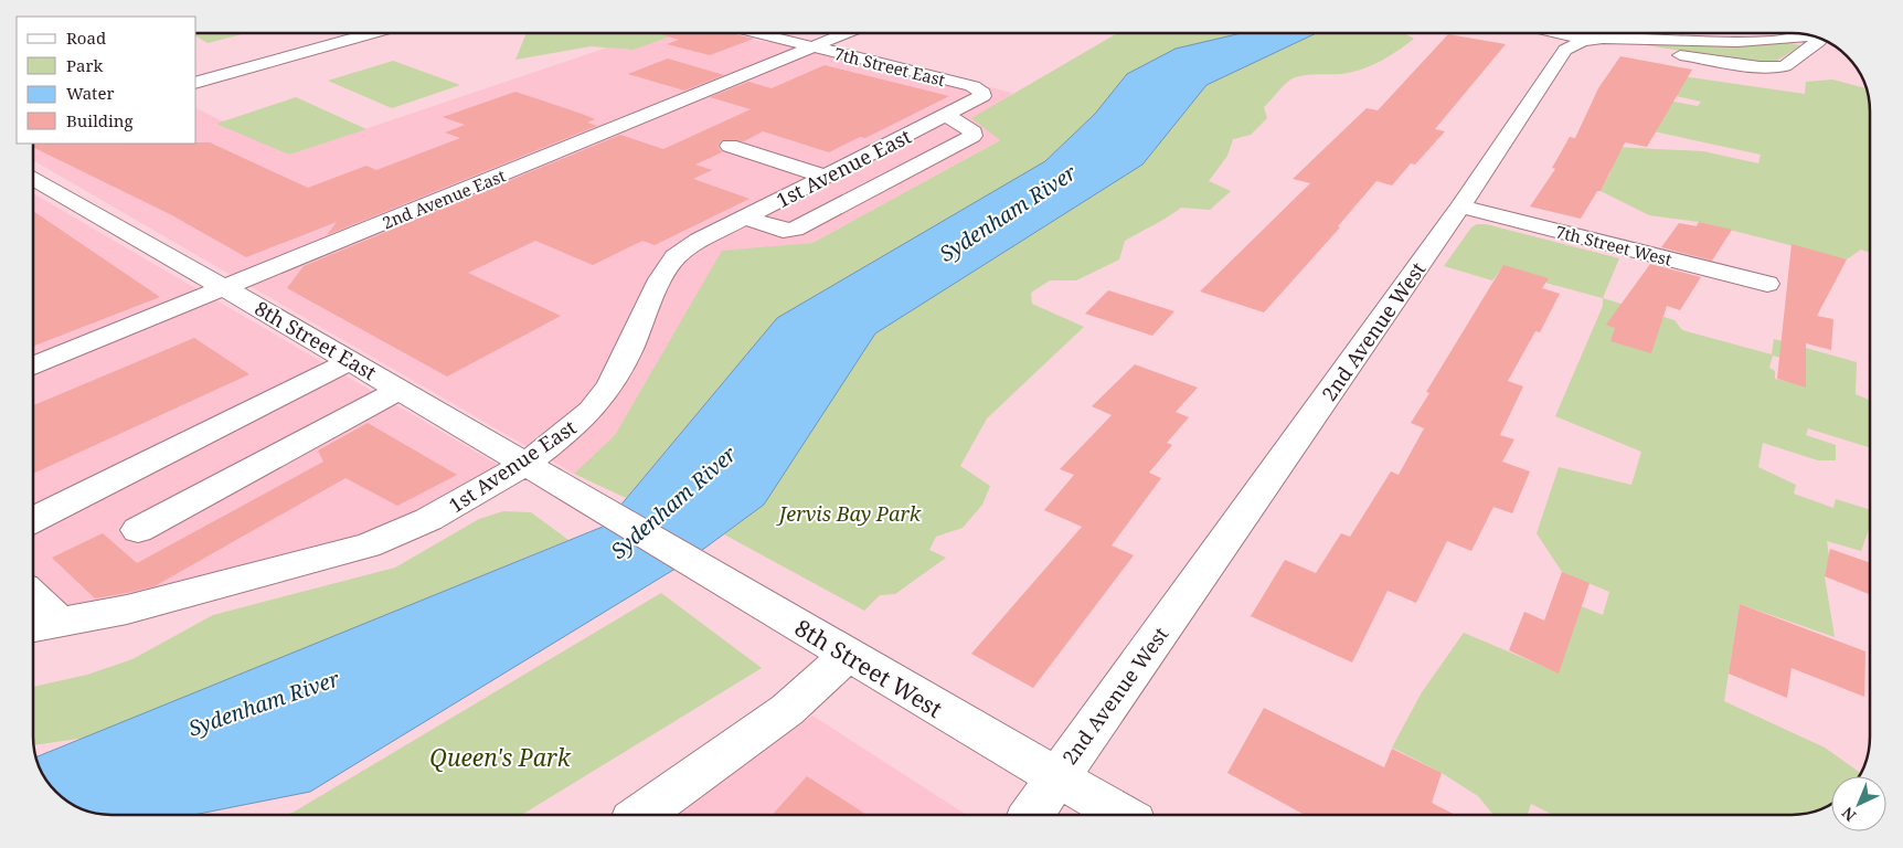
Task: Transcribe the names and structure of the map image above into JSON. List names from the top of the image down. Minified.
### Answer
{"streets":{"street":["7th Street East","1st Avenue East","2nd Avenue East","7th Street West","2nd Avenue West","8th Street East","8th Street West"]},"crossings":[["7th Street East","1st Avenue East"],["7th Street East","2nd Avenue East"],["1st Avenue East","8th Street East"],["2nd Avenue East","8th Street East"],["7th Street West","2nd Avenue West"],["2nd Avenue West","8th Street West"],["8th Street East","8th Street West"]],"water":["Sydenham River"],"parks":["Jervis Bay Park","Queen's Park"],"legend":["Road","Park","Water","Building"],"north":"bottom left"}
